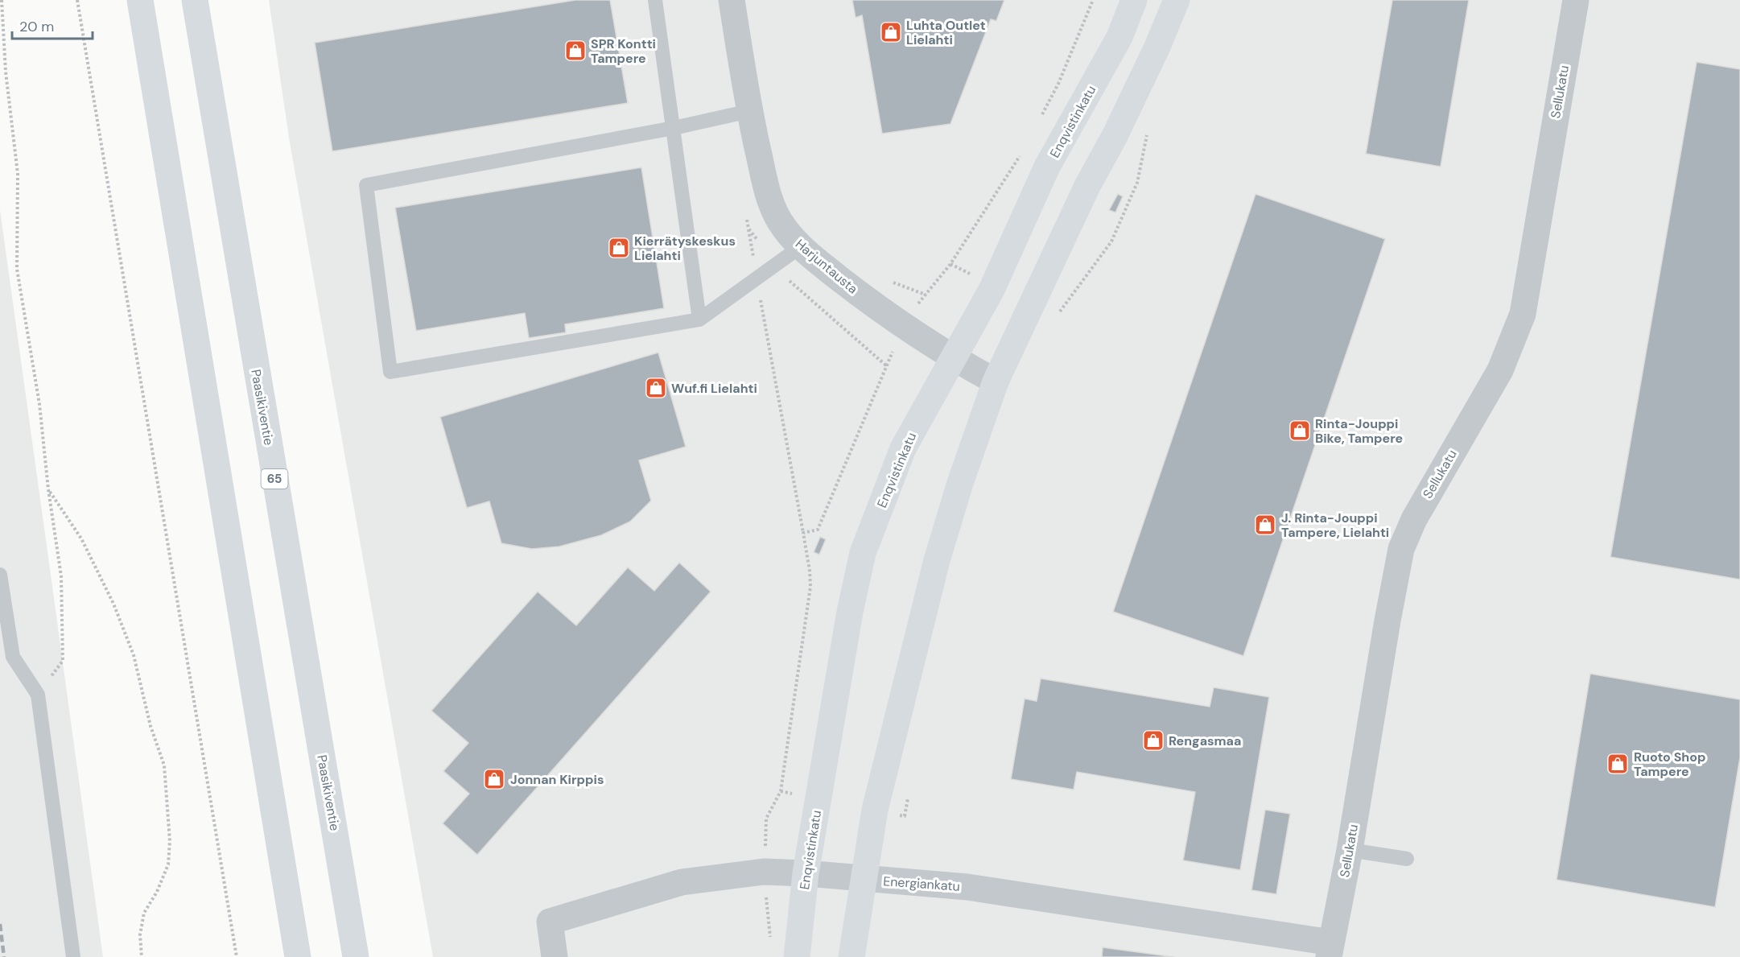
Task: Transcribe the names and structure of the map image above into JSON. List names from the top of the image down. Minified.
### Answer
{"streets":{"main road":["Enqvistinkatu","Paasikiventie","65"],"street":["Sellukatu","Harjuntausta","Energiankatu"]},"crossings":[["Sellukatu","Energiankatu"],["Enqvistinkatu","Harjuntausta"],["Enqvistinkatu","Energiankatu"]],"places":{"shop":["Luhta Outlet Lielahti","SPR Kontti Tampere","Kierrätyskeskus Lielahti","Wuf.fi Lielahti","Rinta-Jouppi Bike, Tampere","J. Rinta-Jouppi Tampere, Lielahti","Rengasmaa","Ruoto Shop Tampere","Jonnan Kirppis"]},"scale_bar":"20 m"}
